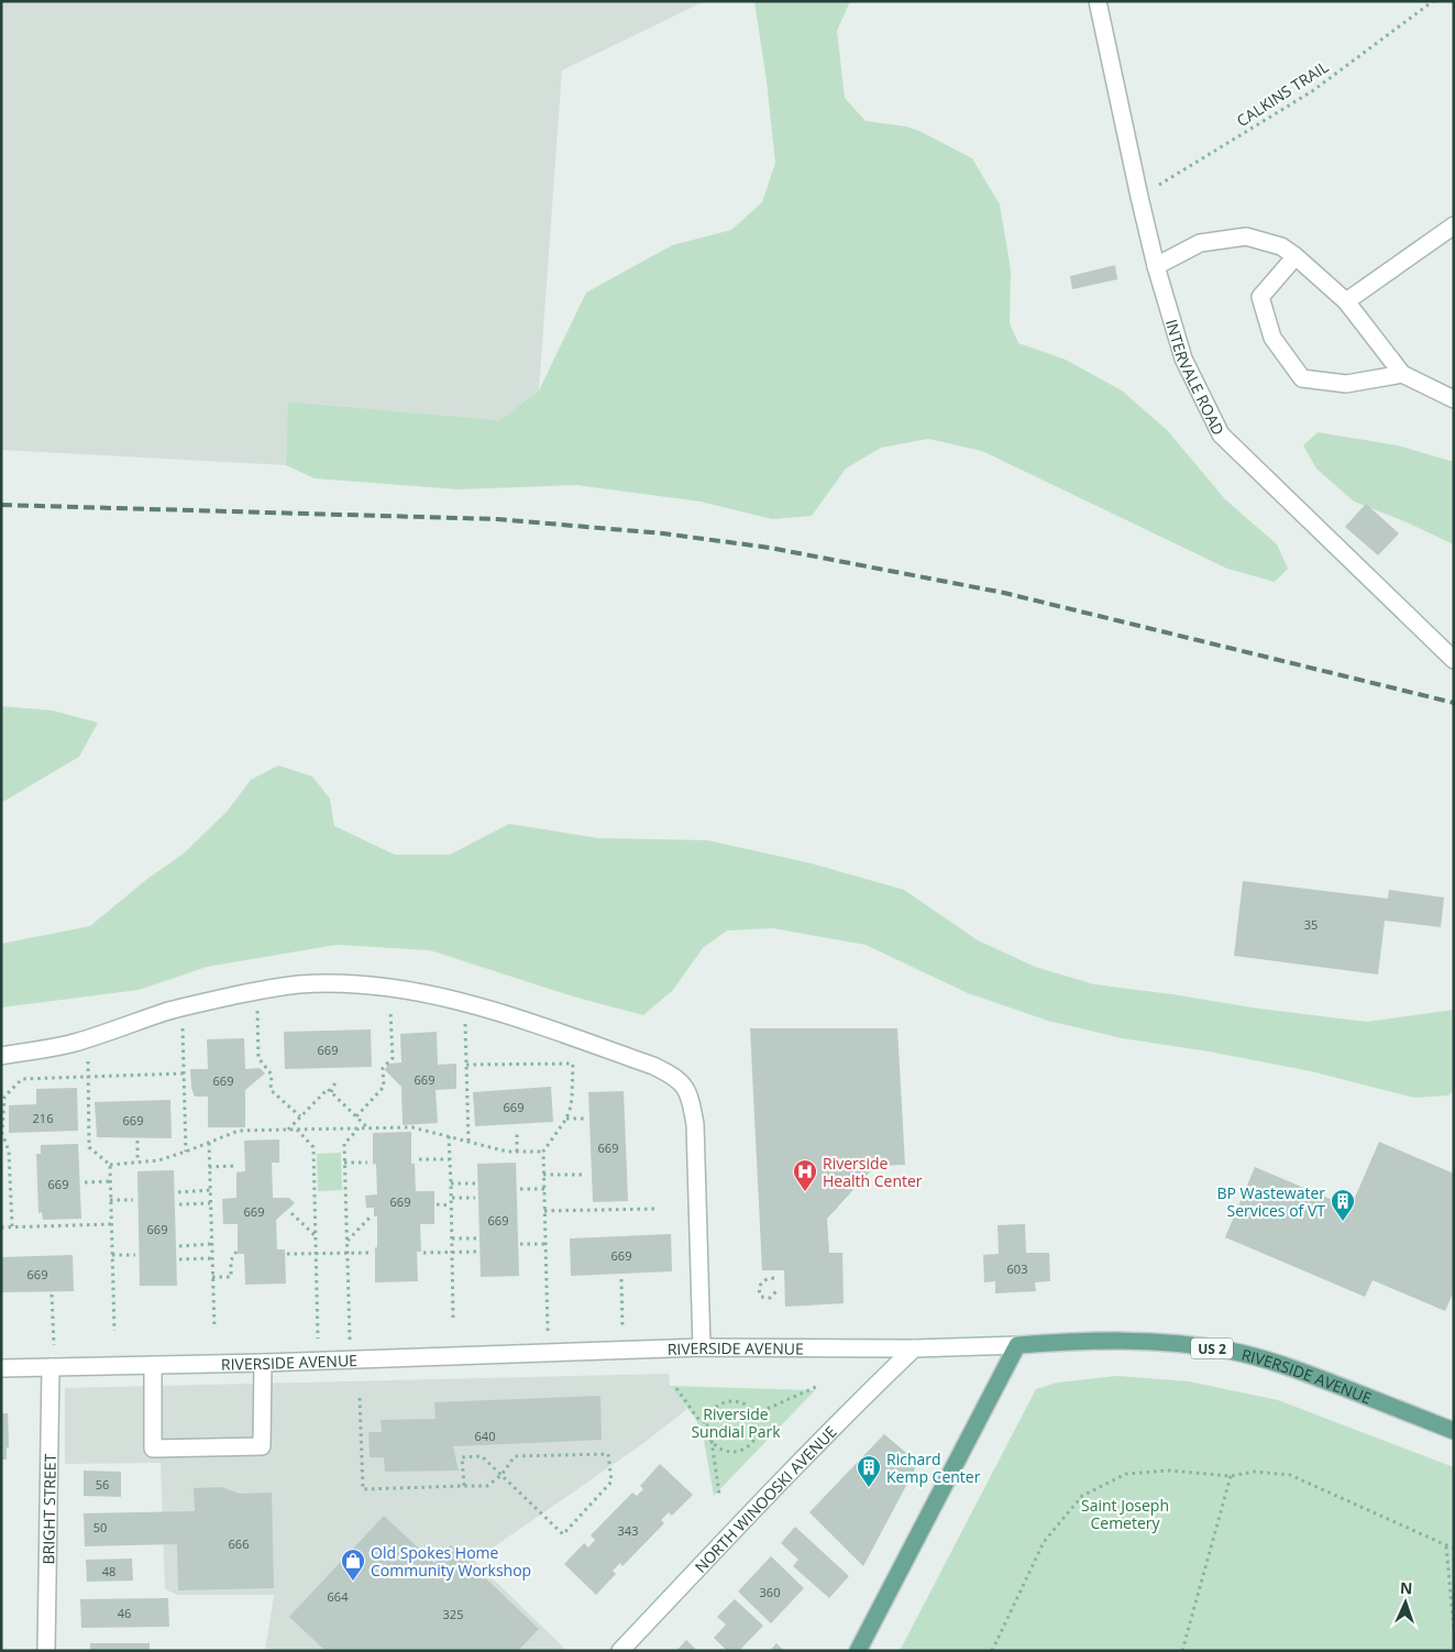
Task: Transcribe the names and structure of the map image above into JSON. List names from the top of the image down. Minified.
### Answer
{"streets":{"main road":["RIVERSIDE AVENUE","US 2"],"street":["INTERVALE ROAD","NORTH WINOOSKI AVENUE","BRIGHT STREET"],"path":["CALKINS TRAIL"]},"crossings":[["CALKINS TRAIL","INTERVALE ROAD"],["RIVERSIDE AVENUE","NORTH WINOOSKI AVENUE"],["RIVERSIDE AVENUE","BRIGHT STREET"]],"parks":["Riverside Sundial Park","Saint Joseph Cemetery"],"places":{"hospital":["Riverside Health Center"],"building":["BP Wastewater Services of VT","Richard Kemp Center"],"shop":["Old Spokes Home Community Workshop"]},"house_numbers":["35","669","669","669","669","216","669","669","669","669","669","669","669","669","603","669","640","56","50","343","666","48","360","664","46","325"],"north":"top"}
